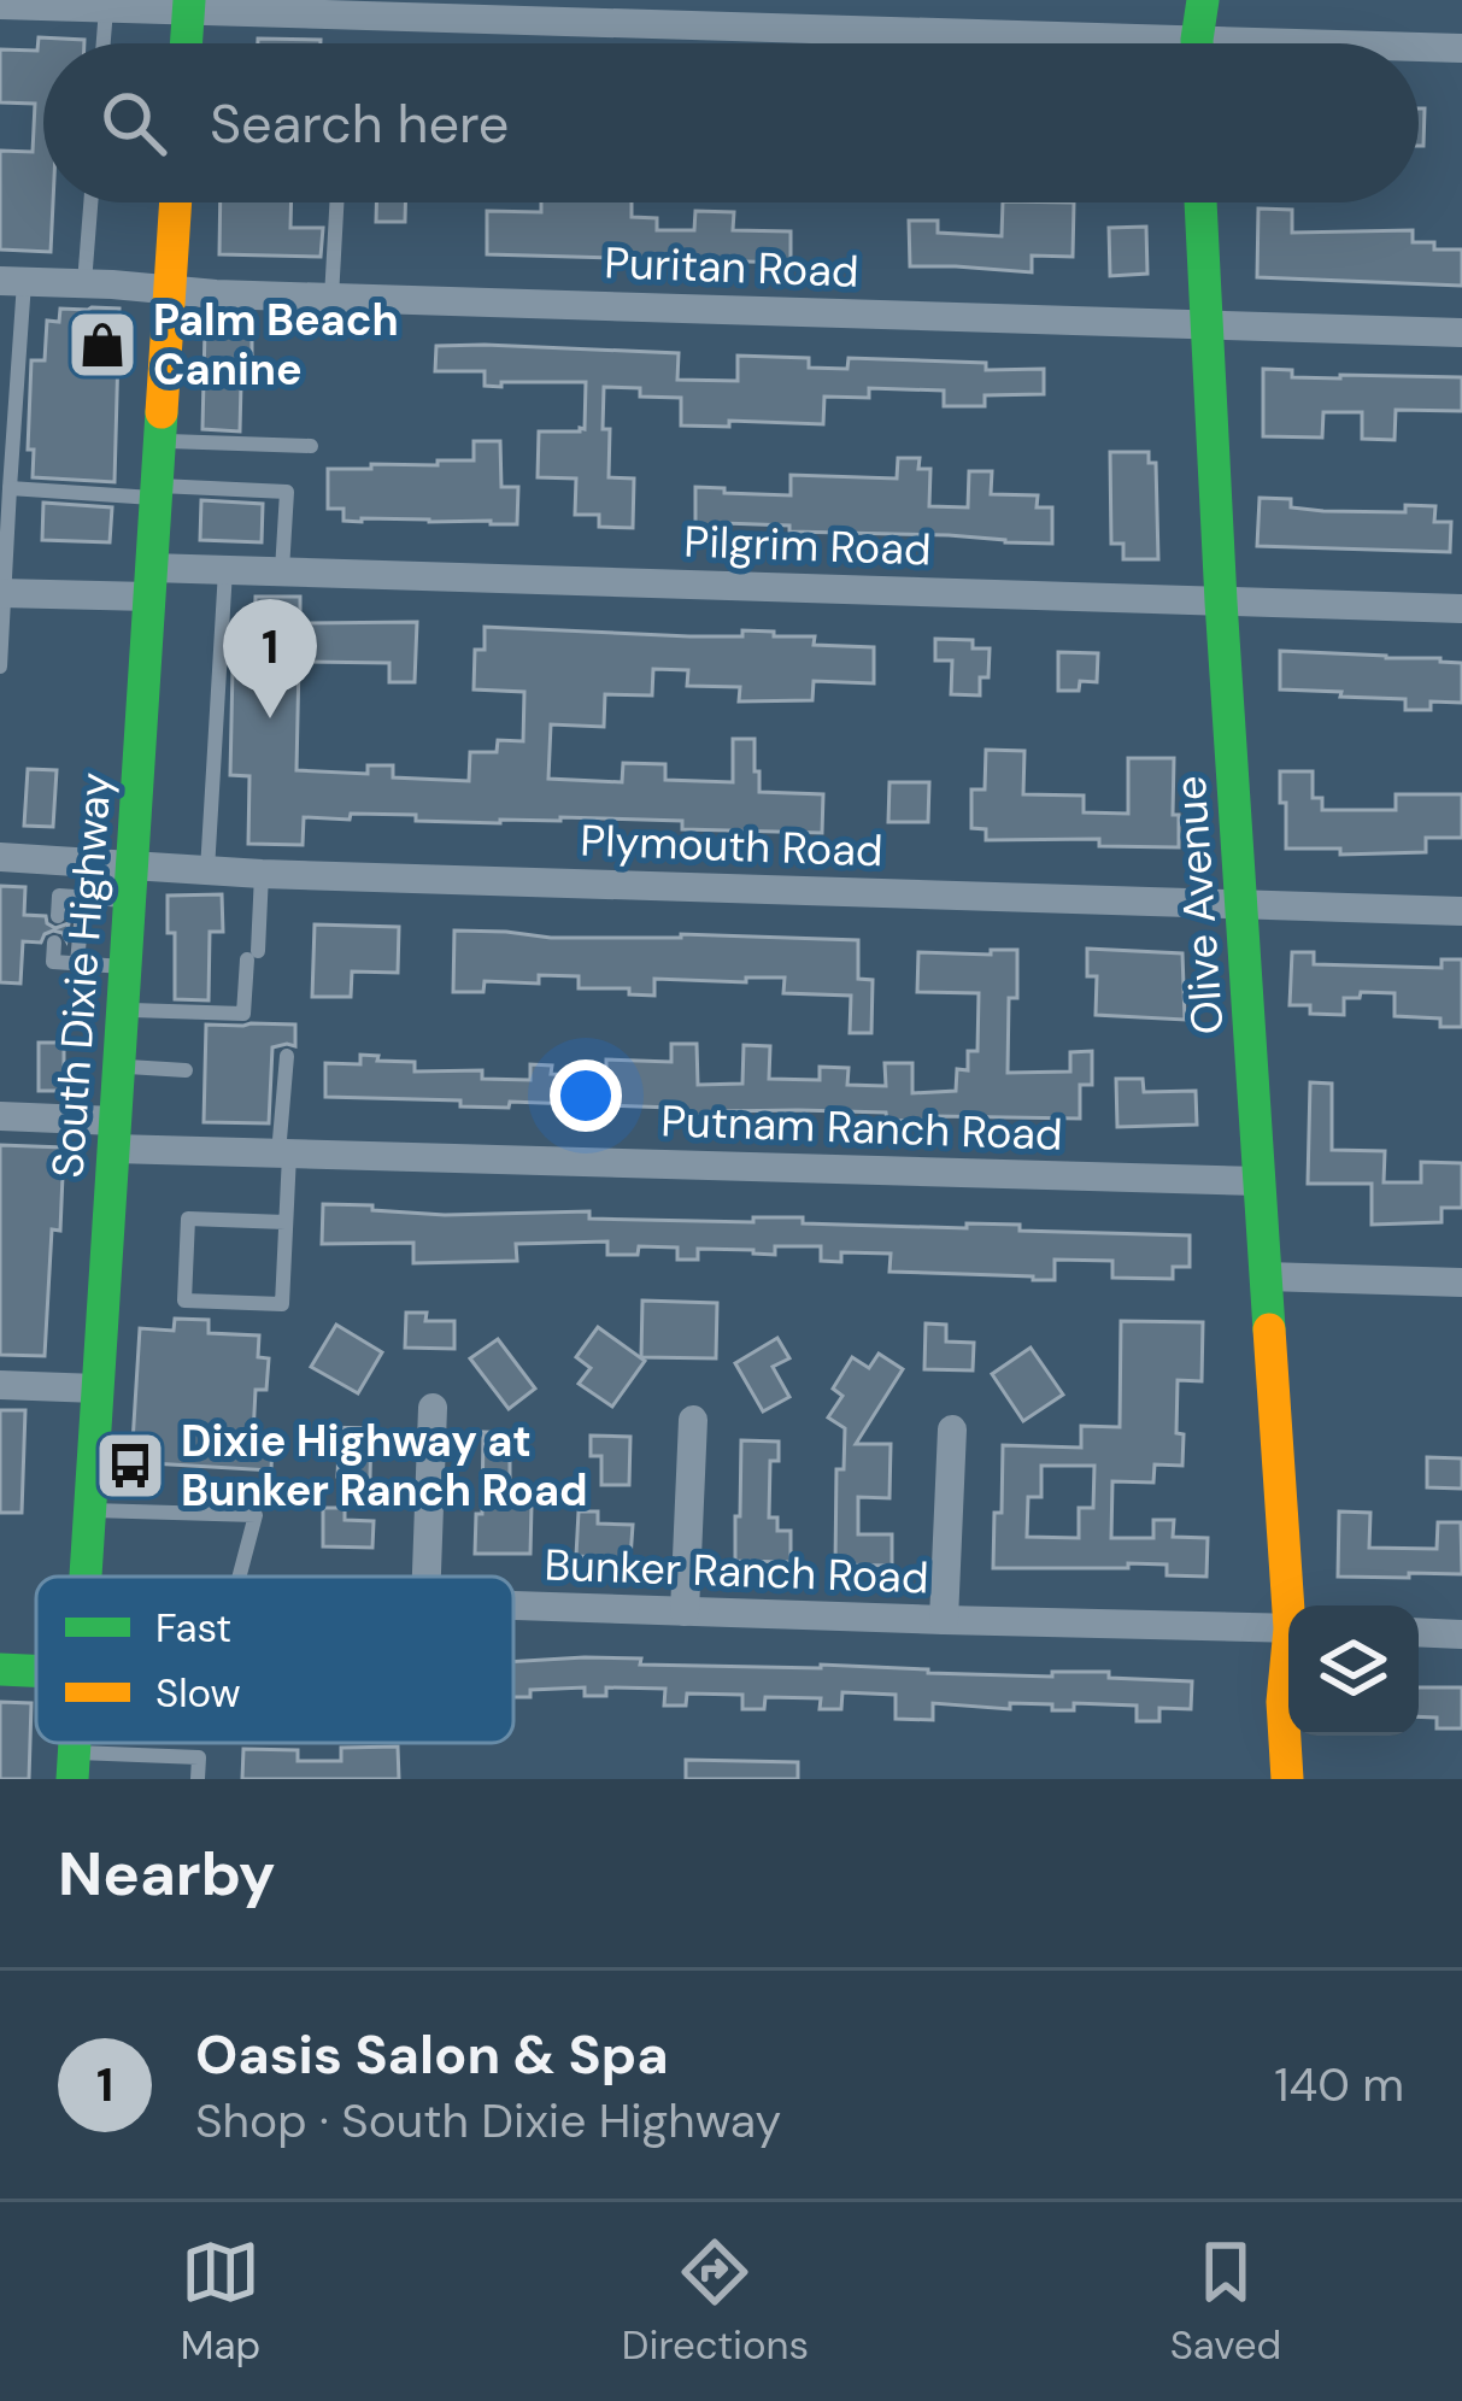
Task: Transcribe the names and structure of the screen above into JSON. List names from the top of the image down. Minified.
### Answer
{"streets":{"street":["Puritan Road","Pilgrim Road","Plymouth Road","Olive Avenue","South Dixie Highway","Putnam Ranch Road","Bunker Ranch Road"]},"crossings":[["Puritan Road","Olive Avenue"],["Puritan Road","South Dixie Highway"],["Pilgrim Road","Olive Avenue"],["Pilgrim Road","South Dixie Highway"],["Plymouth Road","Olive Avenue"],["Plymouth Road","South Dixie Highway"],["Olive Avenue","Putnam Ranch Road"],["South Dixie Highway","Putnam Ranch Road"]],"places":{"shop":["Palm Beach Canine"],"bus stop":["Dixie Highway at Bunker Ranch Road"]},"legend":["Fast","Slow"],"page":{"search":"Search here","pins":"1","heading":"Nearby","list":[{"mark":"1","name":"Oasis Salon & Spa","note":"Shop · South Dixie Highway","value":"140 m"}],"nav":["Map","Directions","Saved"]}}
